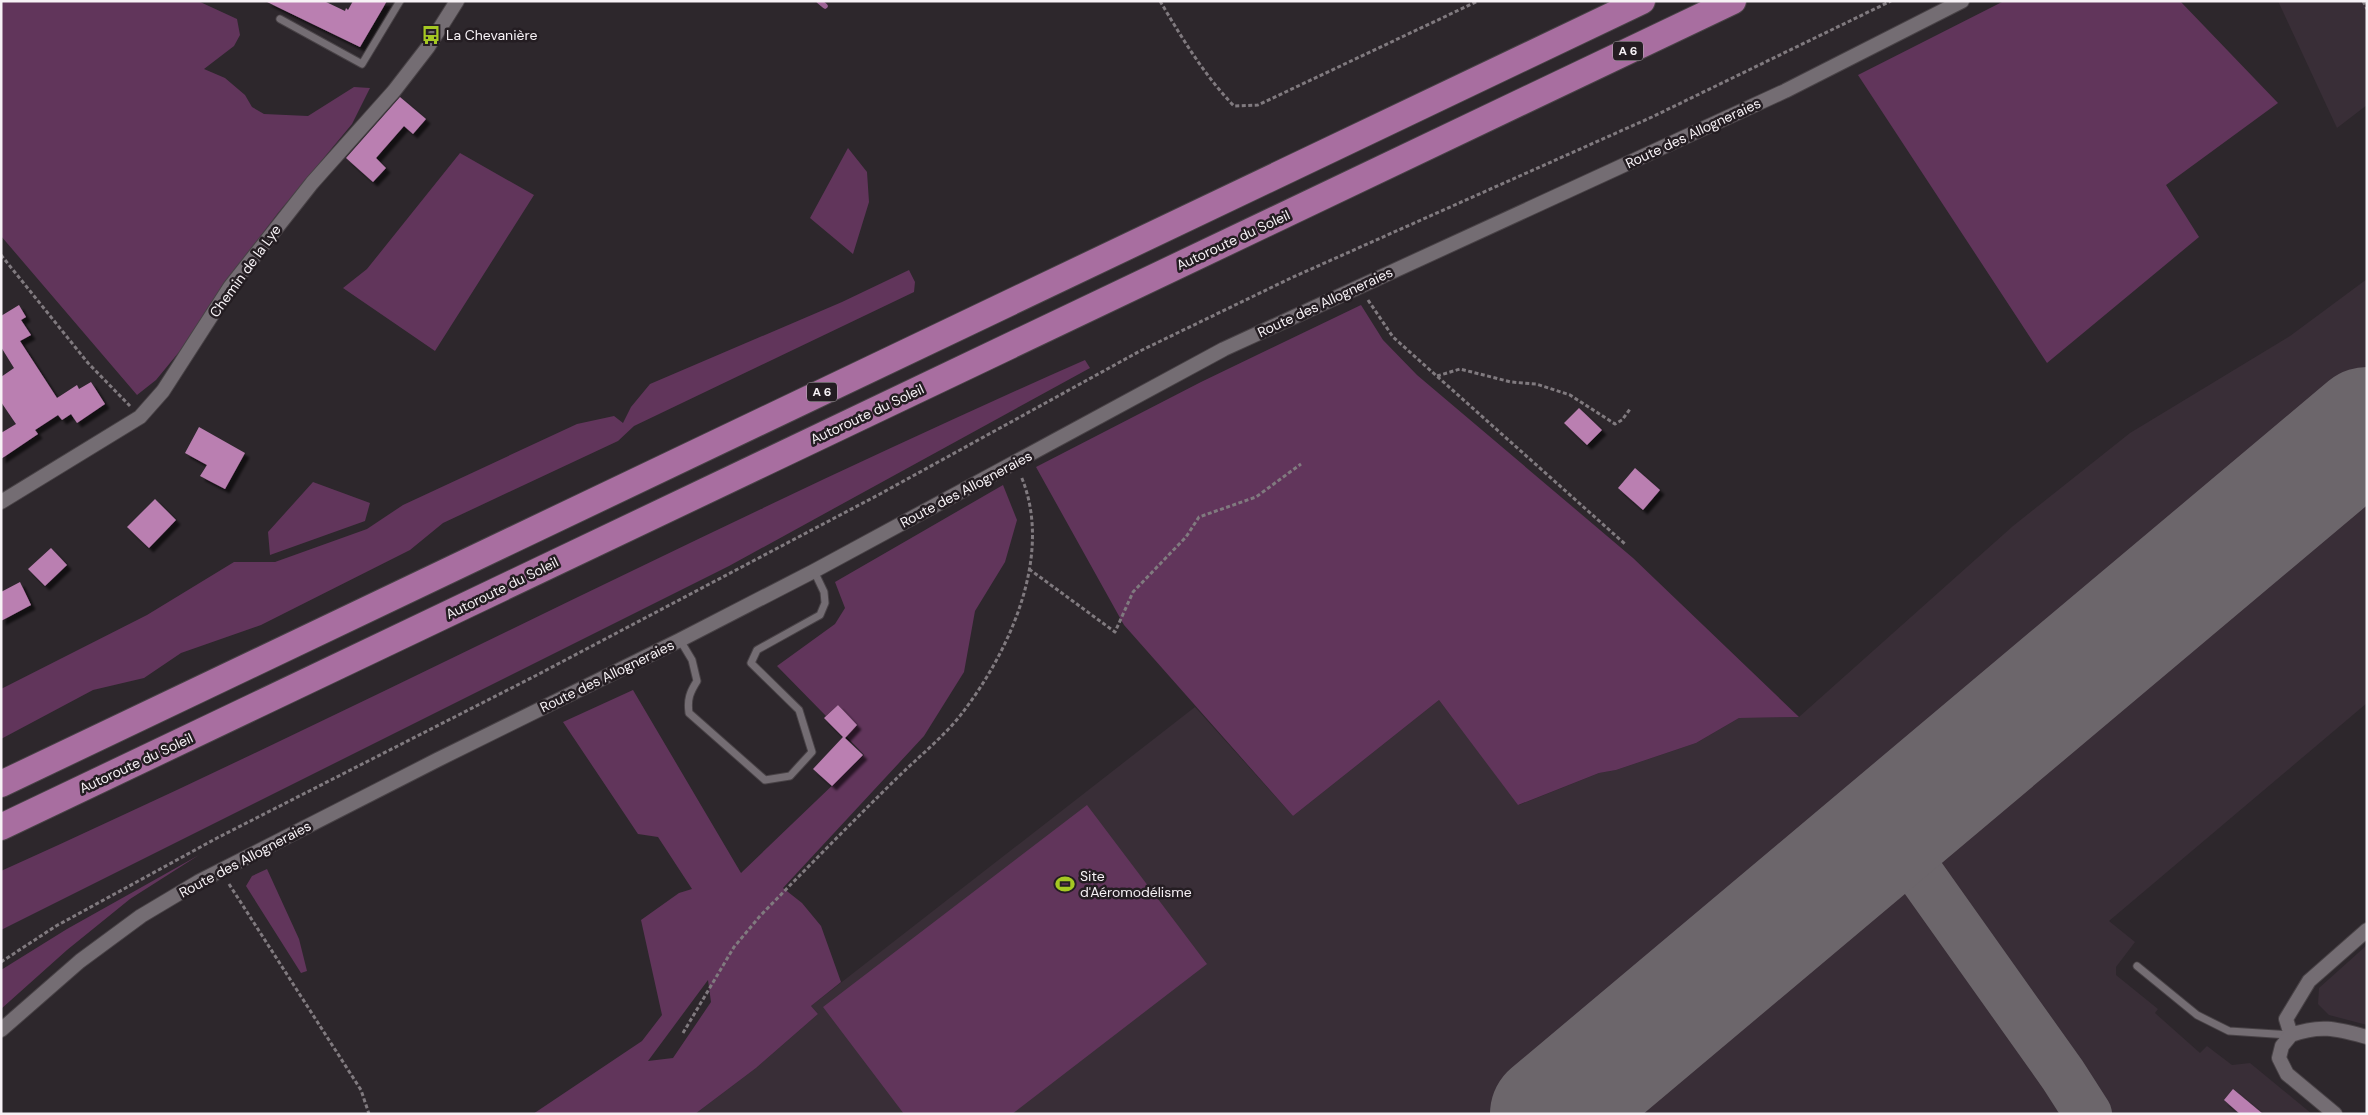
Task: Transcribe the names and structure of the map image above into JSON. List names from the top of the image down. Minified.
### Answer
{"streets":{"highway":["A 6","Autoroute du Soleil"],"street":["Route des Allogneraies","Chemin de la Lye"]},"places":{"bus stop":["La Chevanière"],"sports":["Site d'Aéromodélisme"]}}
